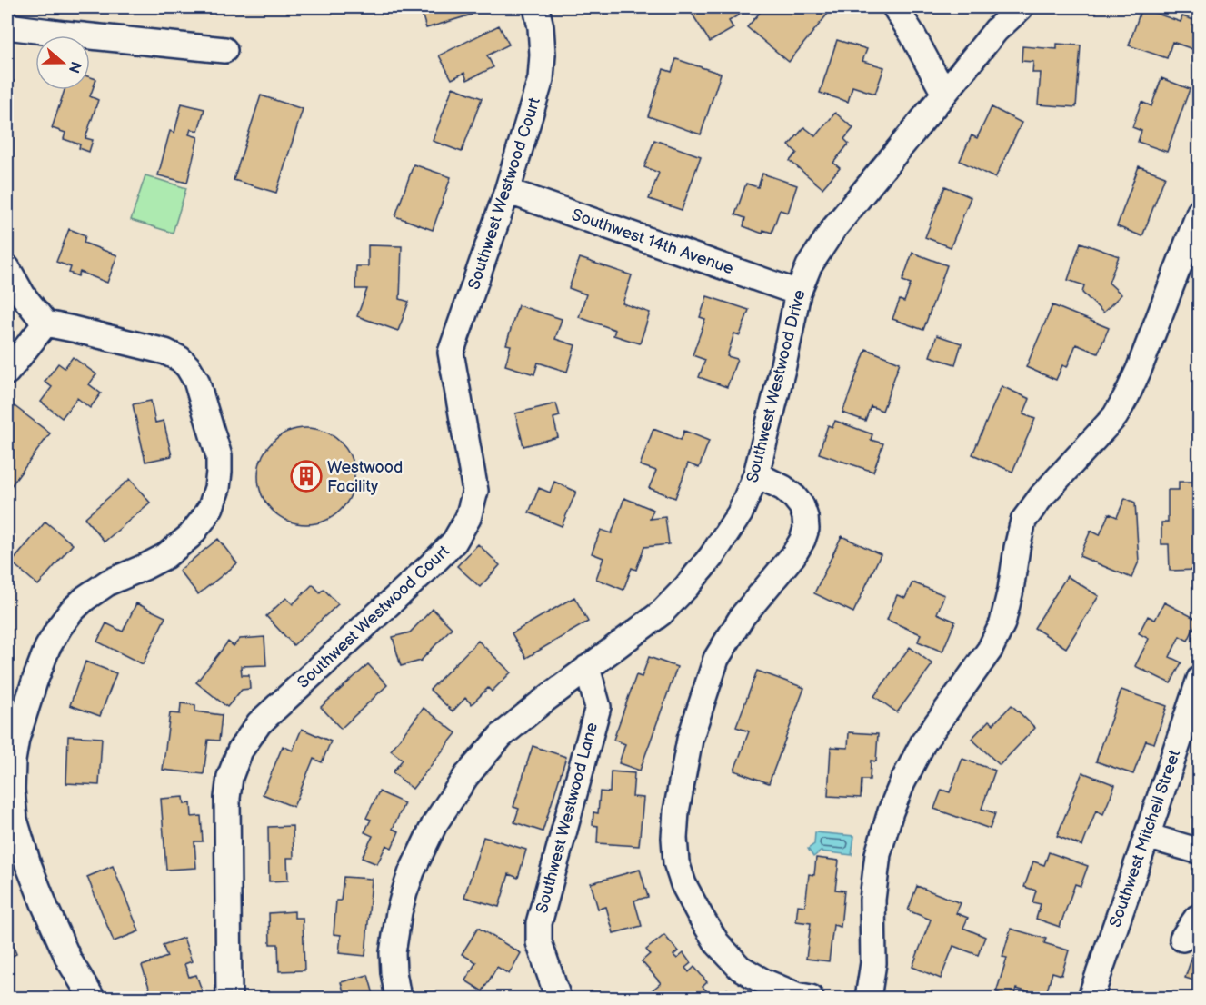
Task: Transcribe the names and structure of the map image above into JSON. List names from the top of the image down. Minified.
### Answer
{"streets":{"street":["Southwest Westwood Court","Southwest 14th Avenue","Southwest Westwood Drive","Southwest Westwood Lane","Southwest Mitchell Street"]},"crossings":[["Southwest Westwood Court","Southwest 14th Avenue"],["Southwest 14th Avenue","Southwest Westwood Drive"],["Southwest Westwood Drive","Southwest Westwood Lane"]],"places":{"building":["Westwood Facility"]},"north":"right"}
